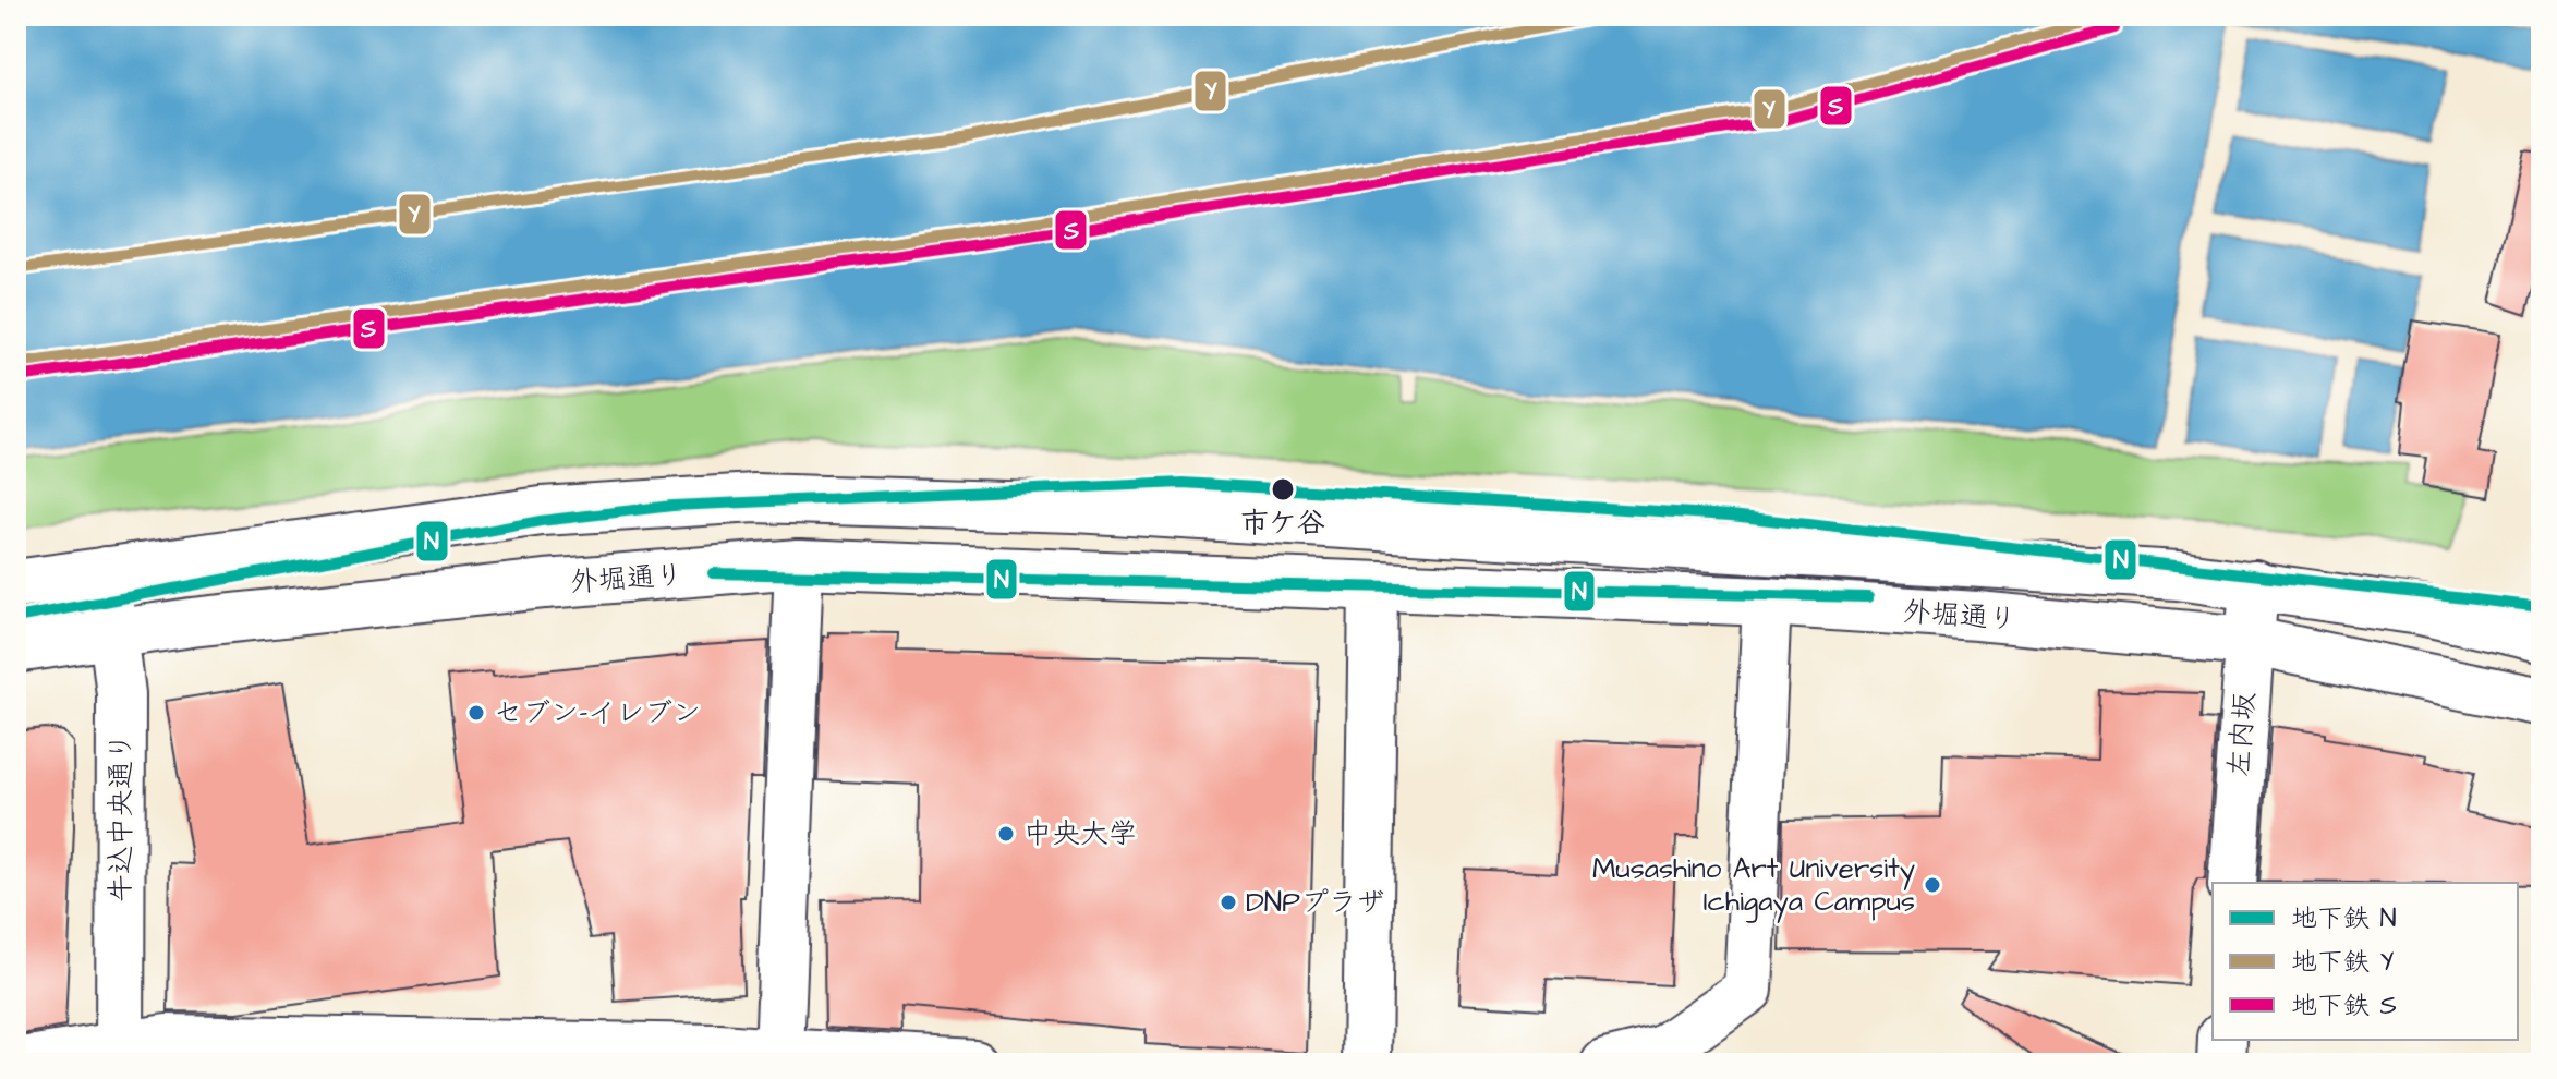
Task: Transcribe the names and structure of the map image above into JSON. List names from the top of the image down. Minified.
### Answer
{"streets":{"main road":["外堀通り","左内坂","牛込中央通り"]},"crossings":[["外堀通り","左内坂"],["外堀通り","牛込中央通り"]],"places":["市ケ谷","セブン-イレブン","中央大学","Musashino Art University Ichigaya Campus","DNPプラザ"],"lines":["metro line Y","metro line S","metro line N"],"legend":["地下鉄 N","地下鉄 Y","地下鉄 S"]}
